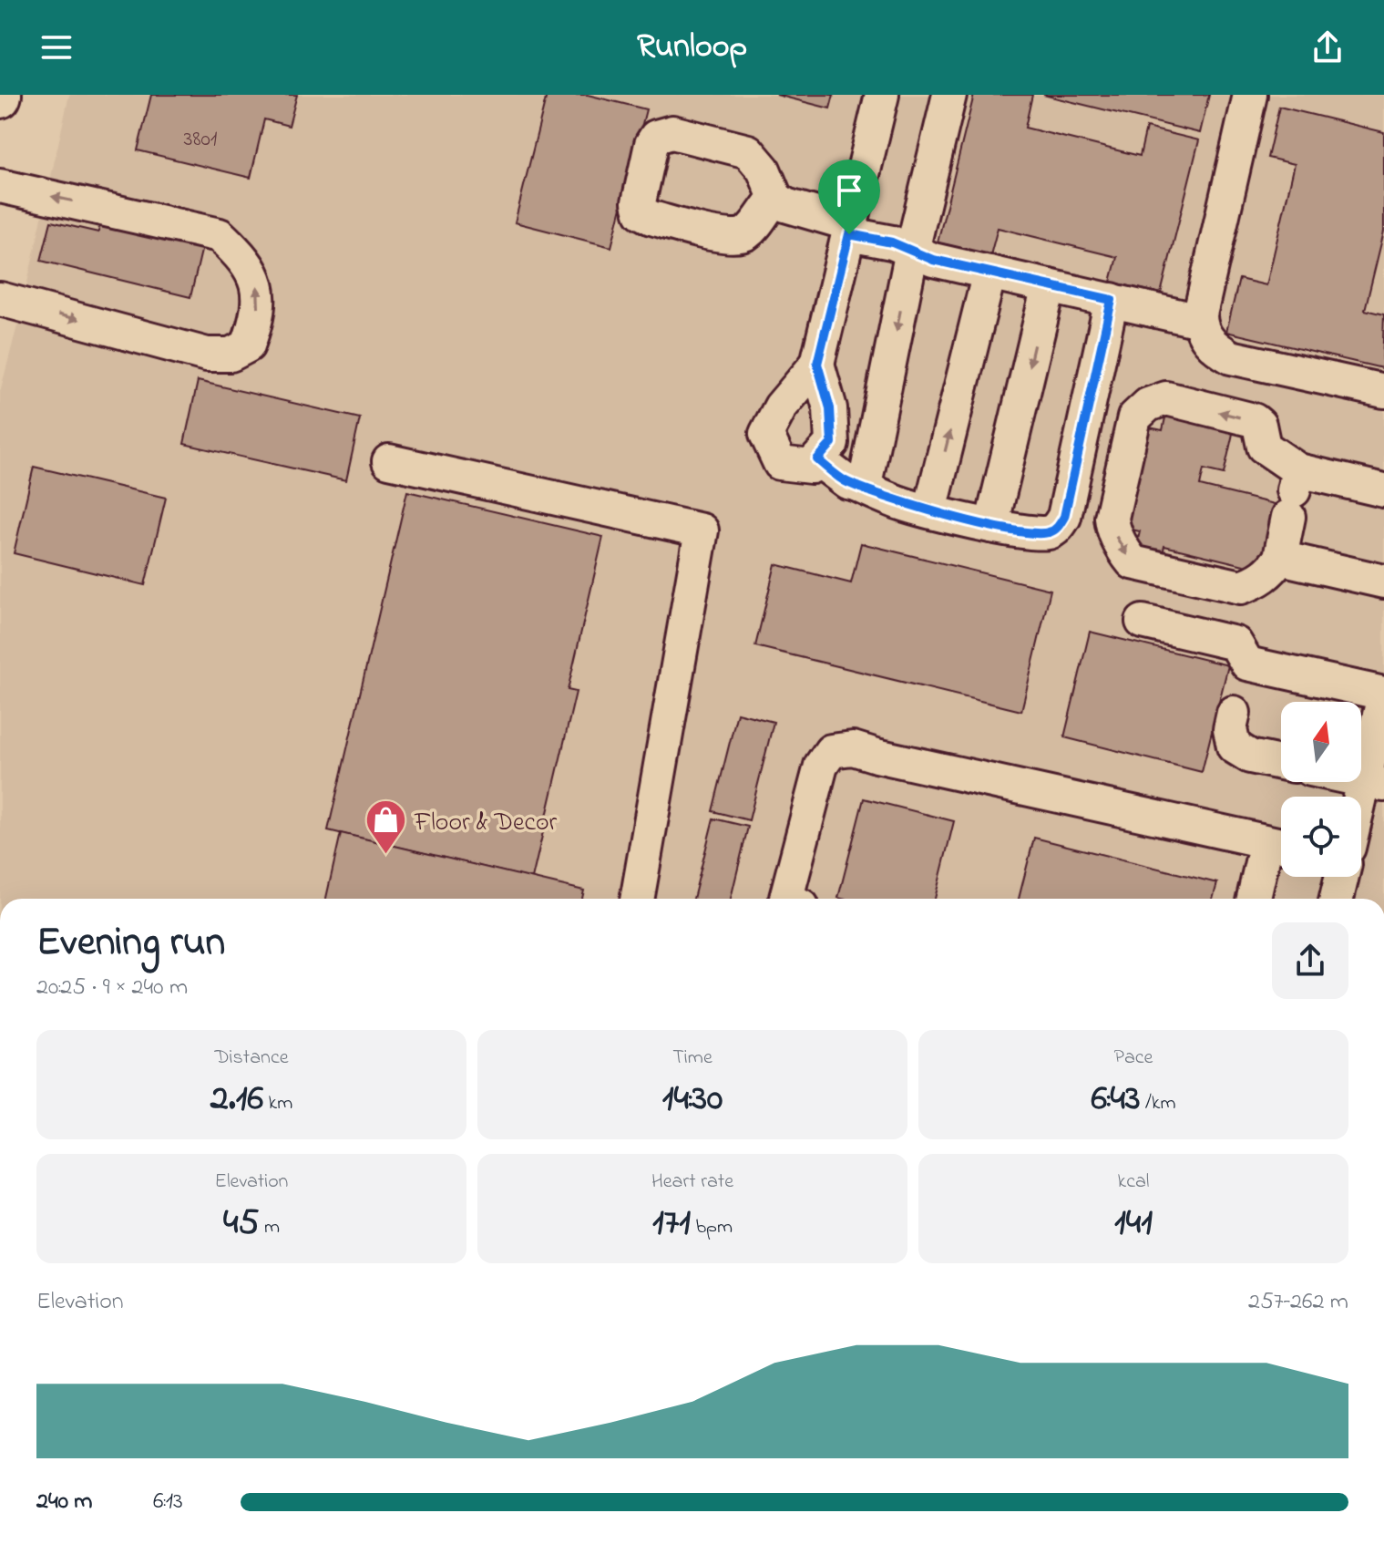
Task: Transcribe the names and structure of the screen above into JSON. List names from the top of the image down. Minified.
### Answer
{"places":{"shop":["Floor & Decor"]},"house_numbers":["3801"],"north":"top","page":{"header":"Runloop","heading":["Evening run","20:25 · 9 × 240 m"],"stats":[["Distance","2.16 km"],["Time","14:30"],["Pace","6:43 /km"],["Elevation","45 m"],["Heart rate","171 bpm"],["kcal","141"]],"chart":["Elevation","257–262 m"],"list":[{"name":"240 m","note":"6:13"}]}}
